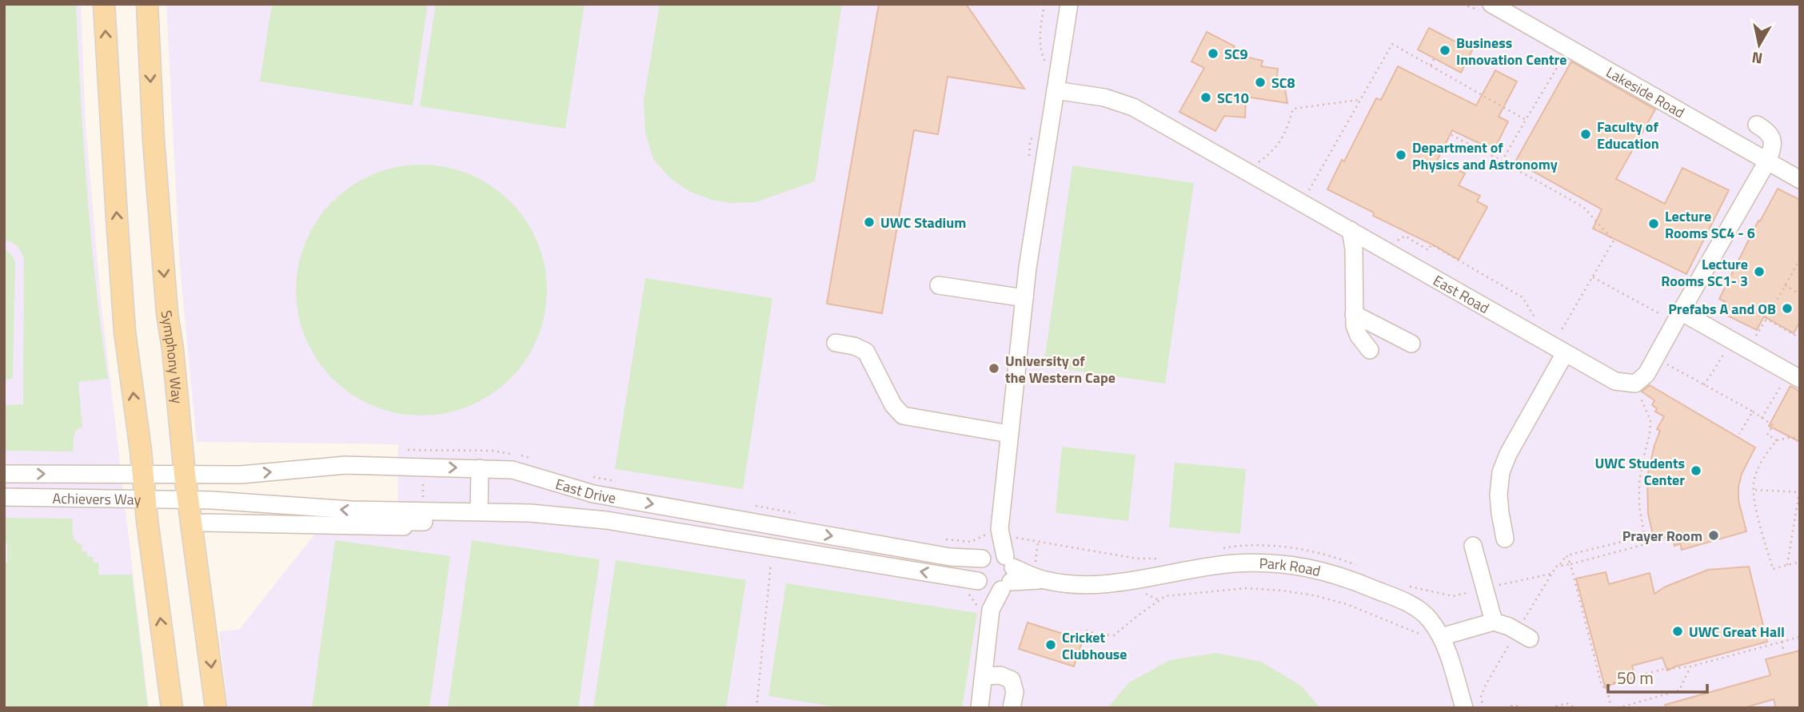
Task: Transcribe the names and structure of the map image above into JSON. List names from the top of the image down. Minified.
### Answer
{"streets":{"main road":["Symphony Way"],"street":["Lakeside Road","East Road","East Drive","Achievers Way","Park Road"]},"crossings":[["Lakeside Road","East Road"],["Symphony Way","East Drive"],["Symphony Way","Achievers Way"],["East Drive","Achievers Way"],["East Drive","Park Road"]],"places":["Business Innovation Centre","SC9","SC8","SC10","Faculty of Education","Department of Physics and Astronomy","UWC Stadium","Lecture Rooms SC4 - 6","Lecture Rooms SC1- 3","Prefabs A and OB","University of the Western Cape","UWC Students Center","Prayer Room","UWC Great Hall","Cricket Clubhouse"],"scale_bar":"50 m","north":"bottom"}
